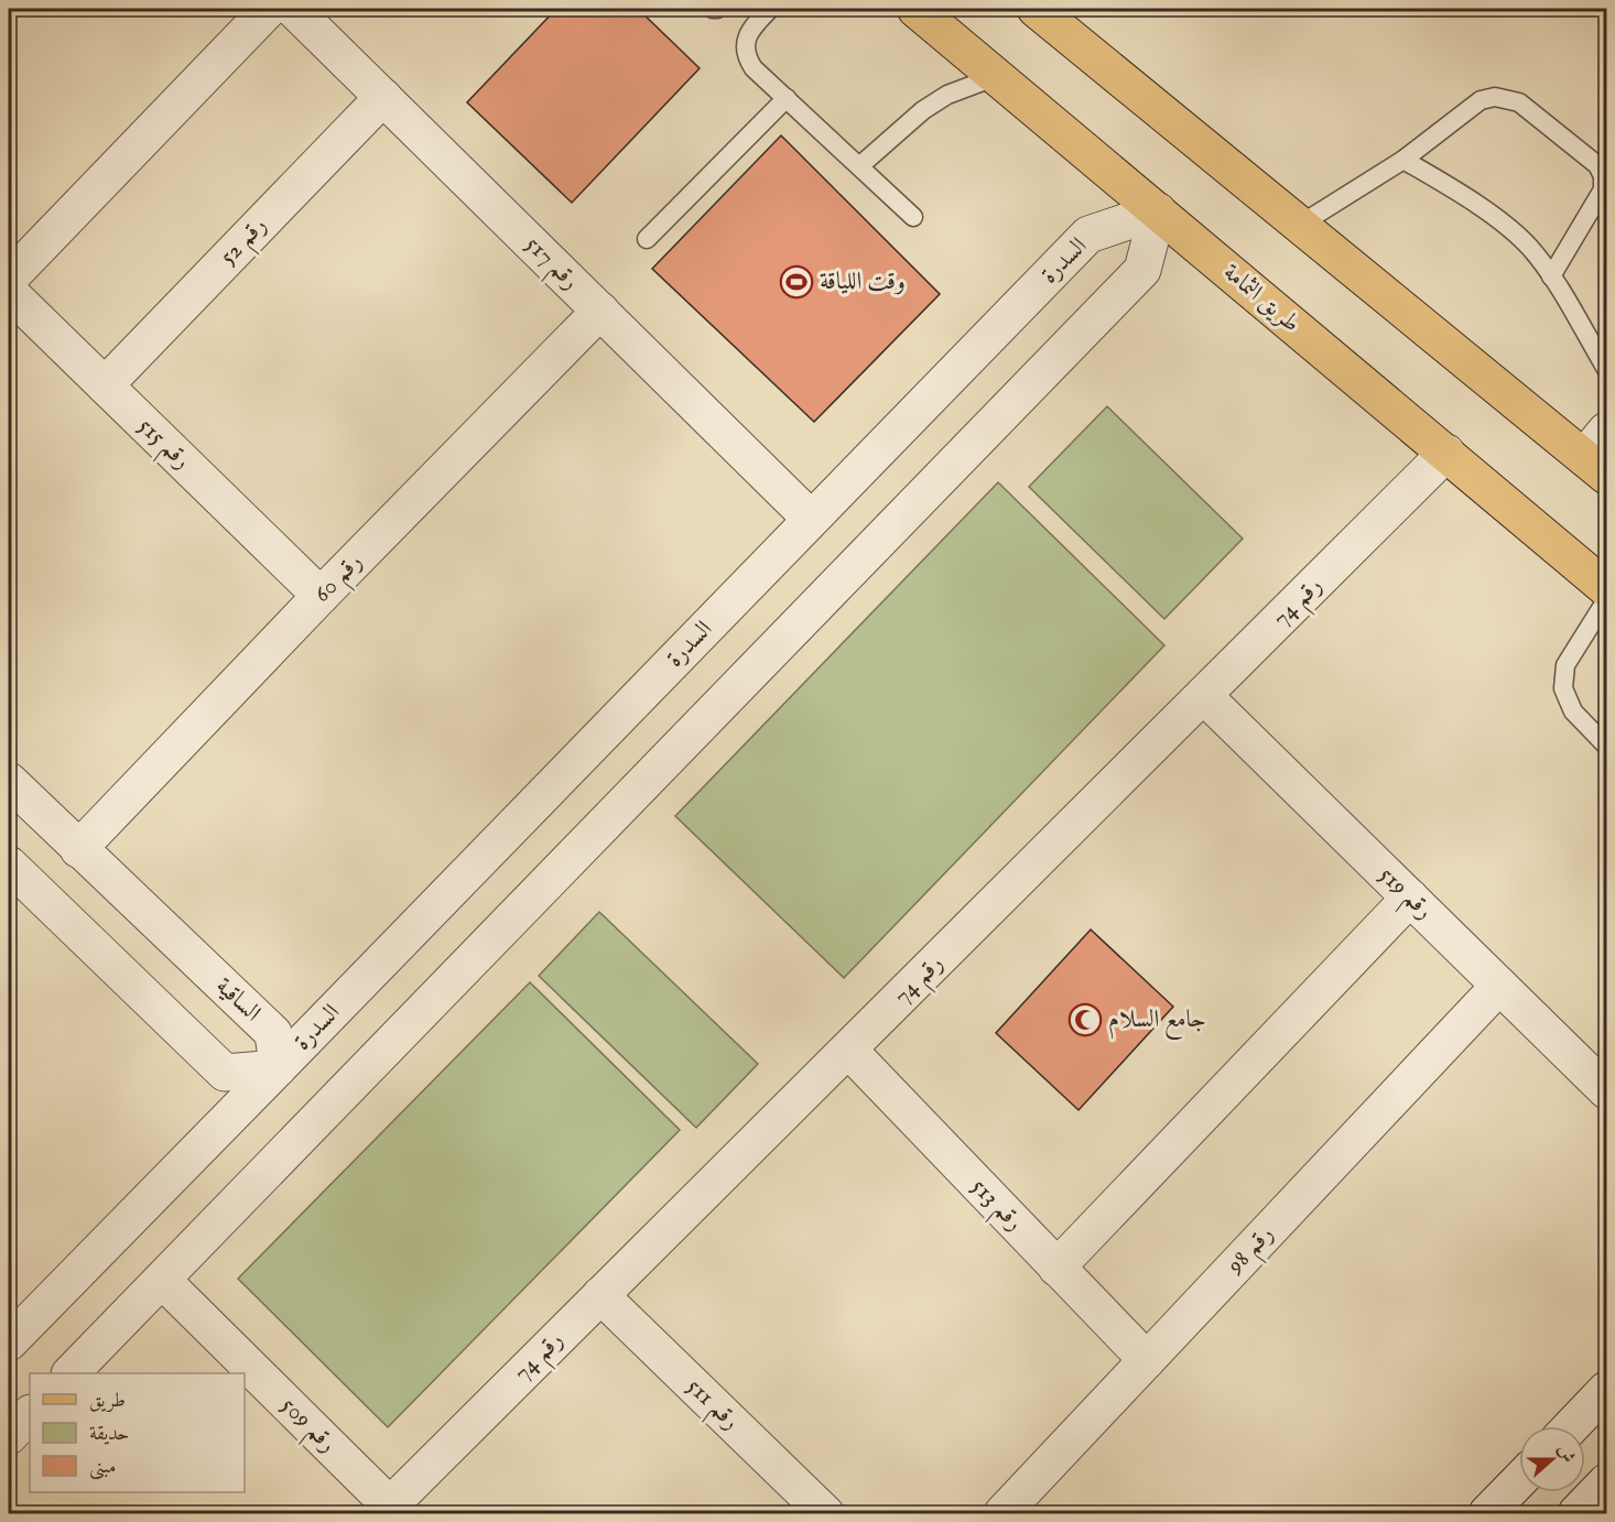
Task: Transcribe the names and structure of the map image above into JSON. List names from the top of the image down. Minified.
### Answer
{"streets":{"main road":["طريق الثمامة"],"street":["رقم 52","السدرة","رقم 517","رقم 515","رقم 60","رقم 74","رقم 519","الساقية","رقم 513","رقم 98","رقم 511","رقم 509"]},"crossings":[["رقم 52","رقم 517"],["رقم 52","رقم 515"],["السدرة","رقم 517"],["السدرة","طريق الثمامة"],["السدرة","الساقية"],["رقم 517","رقم 60"],["طريق الثمامة","رقم 74"],["رقم 515","رقم 60"],["رقم 60","الساقية"],["رقم 74","رقم 519"],["رقم 74","رقم 513"],["رقم 74","رقم 511"],["رقم 74","رقم 509"],["رقم 519","رقم 98"],["رقم 513","رقم 98"]],"places":{"sports":["وقت اللياقة"],"mosque":["جامع السلام"]},"legend":["طريق","حديقة","مبنى"],"north":"right"}
